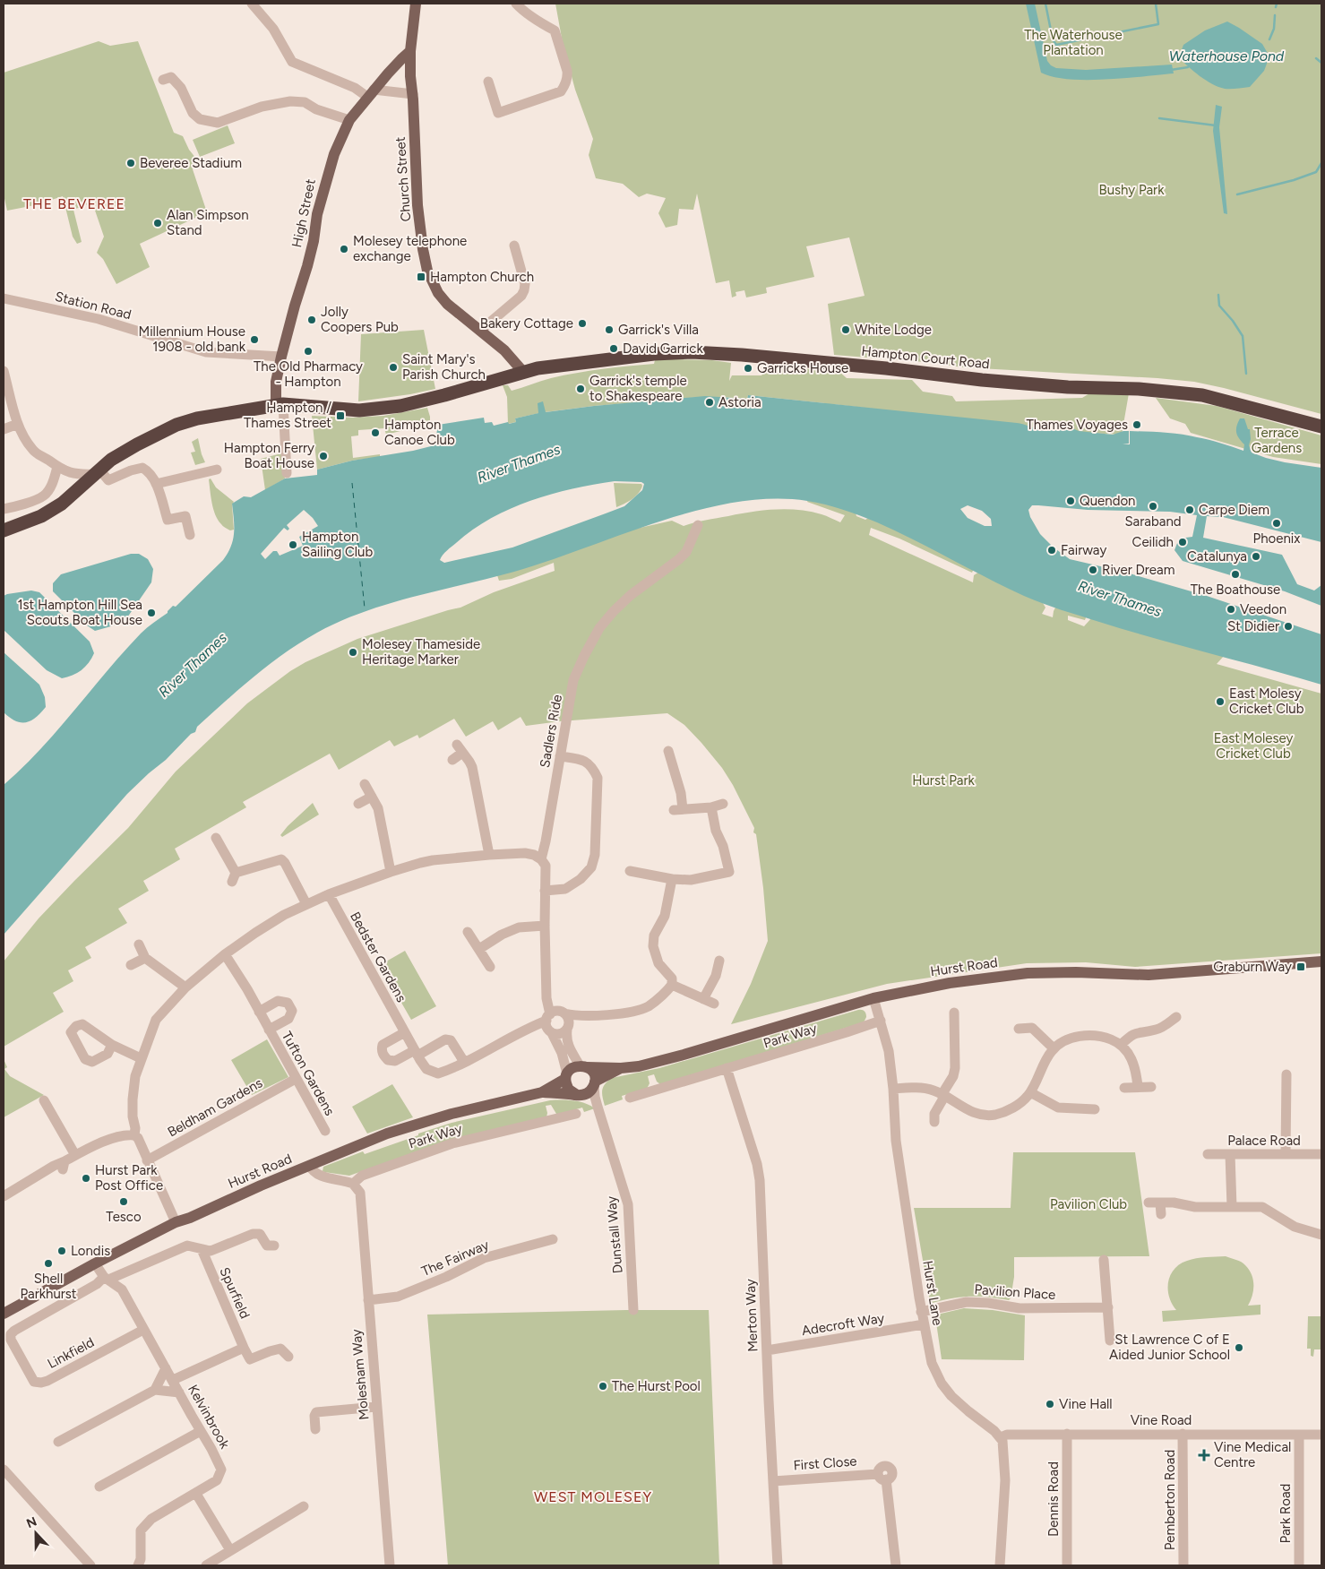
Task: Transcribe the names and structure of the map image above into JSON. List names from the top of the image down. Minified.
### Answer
{"streets":{"highway":["Hampton Court Road"],"main road":["Church Street","High Street","Hurst Road"],"street":["Station Road","Sadlers Ride","Bedster Gardens","Park Way","Tufton Gardens","Beldham Gardens","Palace Road","Dunstall Way","The Fairway","Pavilion Place","Spurfield","Hurst Lane","Merton Way","Adecroft Way","Linkfield","Molesham Way","Kelvinbrook","Vine Road","First Close","Dennis Road","Pemberton Road","Park Road"]},"crossings":[["Church Street","High Street"],["Church Street","Hampton Court Road"],["High Street","Station Road"],["High Street","Hampton Court Road"],["Sadlers Ride","Bedster Gardens"],["Sadlers Ride","Hurst Road"],["Sadlers Ride","Dunstall Way"],["Hurst Road","Dunstall Way"],["Hurst Road","Hurst Lane"],["Hurst Road","Kelvinbrook"],["Park Way","Hurst Lane"],["Park Way","Merton Way"],["Park Way","Molesham Way"],["Tufton Gardens","Beldham Gardens"],["The Fairway","Molesham Way"],["Pavilion Place","Hurst Lane"],["Hurst Lane","Adecroft Way"],["Hurst Lane","Vine Road"],["Merton Way","Adecroft Way"],["Merton Way","First Close"],["Linkfield","Kelvinbrook"],["Vine Road","Dennis Road"],["Vine Road","Pemberton Road"],["Vine Road","Park Road"]],"districts":["THE BEVEREE","WEST MOLESEY"],"water":["Waterhouse Pond","River Thames"],"parks":["The Waterhouse Plantation","Bushy Park","Terrace Gardens","East Molesey Cricket Club","Hurst Park","Pavilion Club"],"places":{"other":["Beveree Stadium","Alan Simpson Stand","Molesey telephone exchange","Jolly Coopers Pub","Bakery Cottage","Garrick's Villa","White Lodge","Millennium House 1908 - old bank","David Garrick","The Old Pharmacy - Hampton","Saint Mary's Parish Church","Garricks House","Garrick's temple to Shakespeare","Astoria","Thames Voyages","Hampton Canoe Club","Hampton Ferry Boat House","Quendon","Saraband","Carpe Diem","Phoenix","Ceilidh","Hampton Sailing Club","Fairway","Catalunya","River Dream","The Boathouse","Veedon","1st Hampton Hill Sea Scouts Boat House","St Didier","Molesey Thameside Heritage Marker","East Molesy Cricket Club","Hurst Park Post Office","Tesco","Londis","Shell Parkhurst","St Lawrence C of E Aided Junior School","The Hurst Pool","Vine Hall"],"transit":["Hampton Church","Hampton / Thames Street","Graburn Way"],"health":["Vine Medical Centre"]},"north":"top"}
